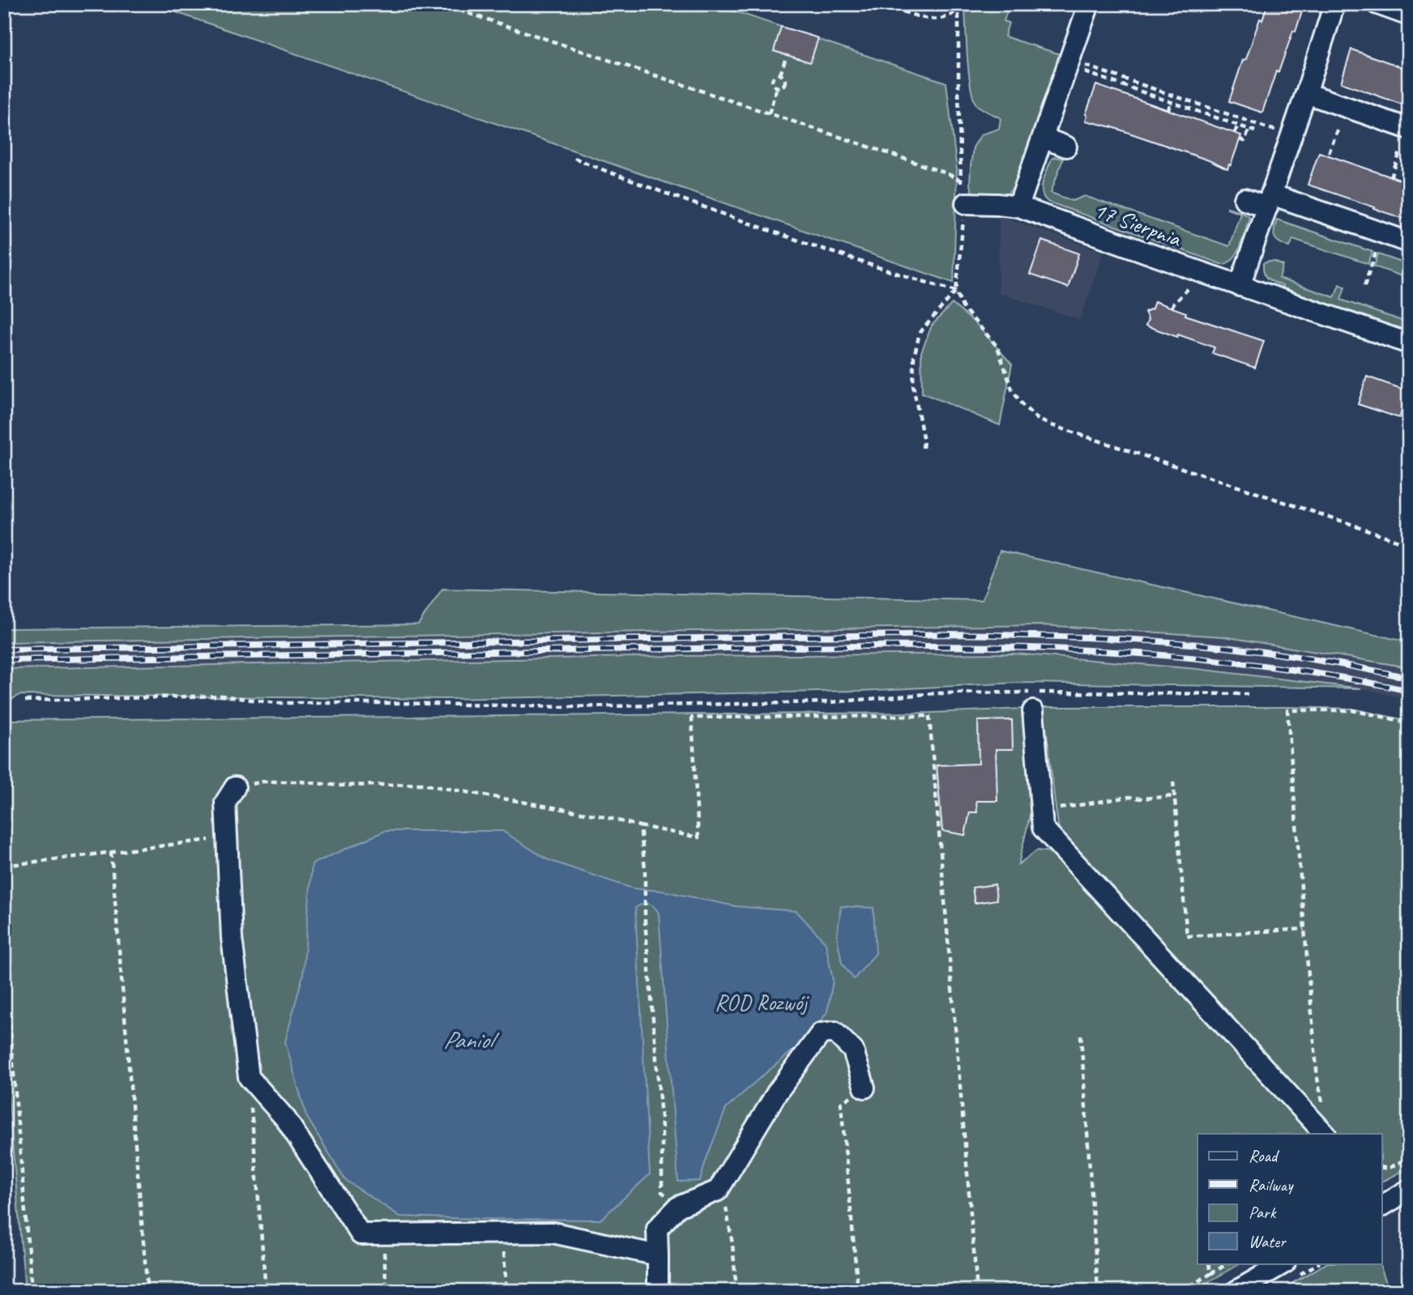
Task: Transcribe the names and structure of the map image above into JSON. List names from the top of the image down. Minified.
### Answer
{"streets":{"street":["17 Sierpnia"]},"water":["Paniol"],"parks":["ROD Rozwój"],"legend":["Road","Railway","Park","Water"]}
